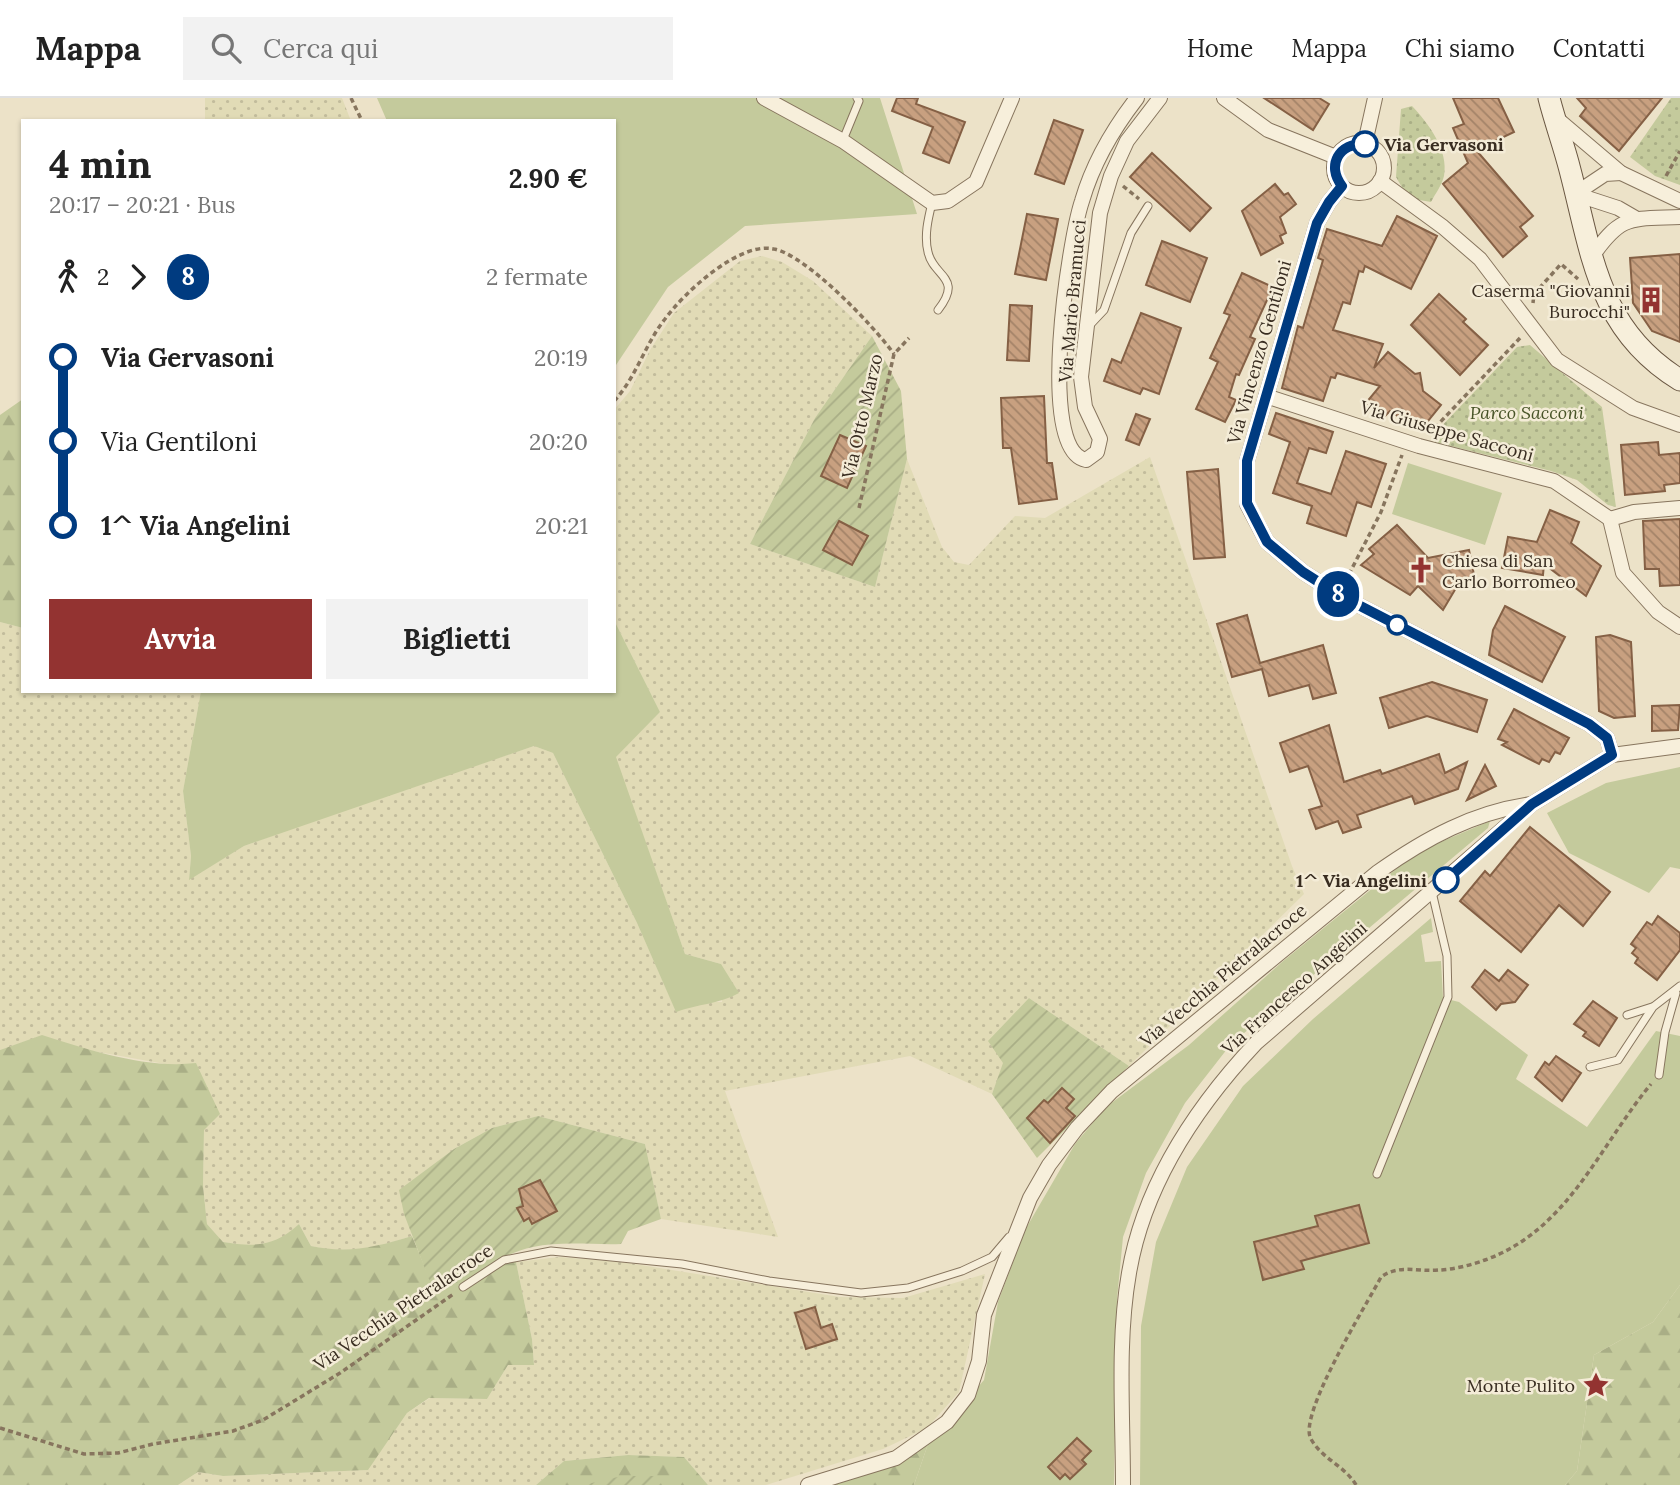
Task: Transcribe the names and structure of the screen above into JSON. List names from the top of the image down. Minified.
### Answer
{"streets":{"street":["Via Mario Bramucci","Via Vincenzo Gentiloni","Via Giuseppe Sacconi","Via Vecchia Pietralacroce","Via Francesco Angelini"],"path":["Via Otto Marzo"]},"crossings":[["Via Vincenzo Gentiloni","Via Giuseppe Sacconi"],["Via Vincenzo Gentiloni","Via Francesco Angelini"],["Via Vecchia Pietralacroce","Via Francesco Angelini"]],"parks":["Parco Sacconi"],"places":{"other":["Via Gervasoni","1^ Via Angelini"],"building":["Caserma \"Giovanni Burocchi\""],"church":["Chiesa di San Carlo Borromeo"],"place":["Monte Pulito"]},"lines":["bus line 8"],"page":{"header":"Mappa","search":"Cerca qui","nav":["Home","Mappa","Chi siamo","Contatti"],"on_map":"8","heading":["4 min","20:17 – 20:21 · Bus","2.90 €"],"legs":["2","8","2 fermate"],"list":[{"name":"Via Gervasoni","value":"20:19"},{"name":"Via Gentiloni","value":"20:20"},{"name":"1^ Via Angelini","value":"20:21"}],"buttons":["Avvia","Biglietti"]}}
